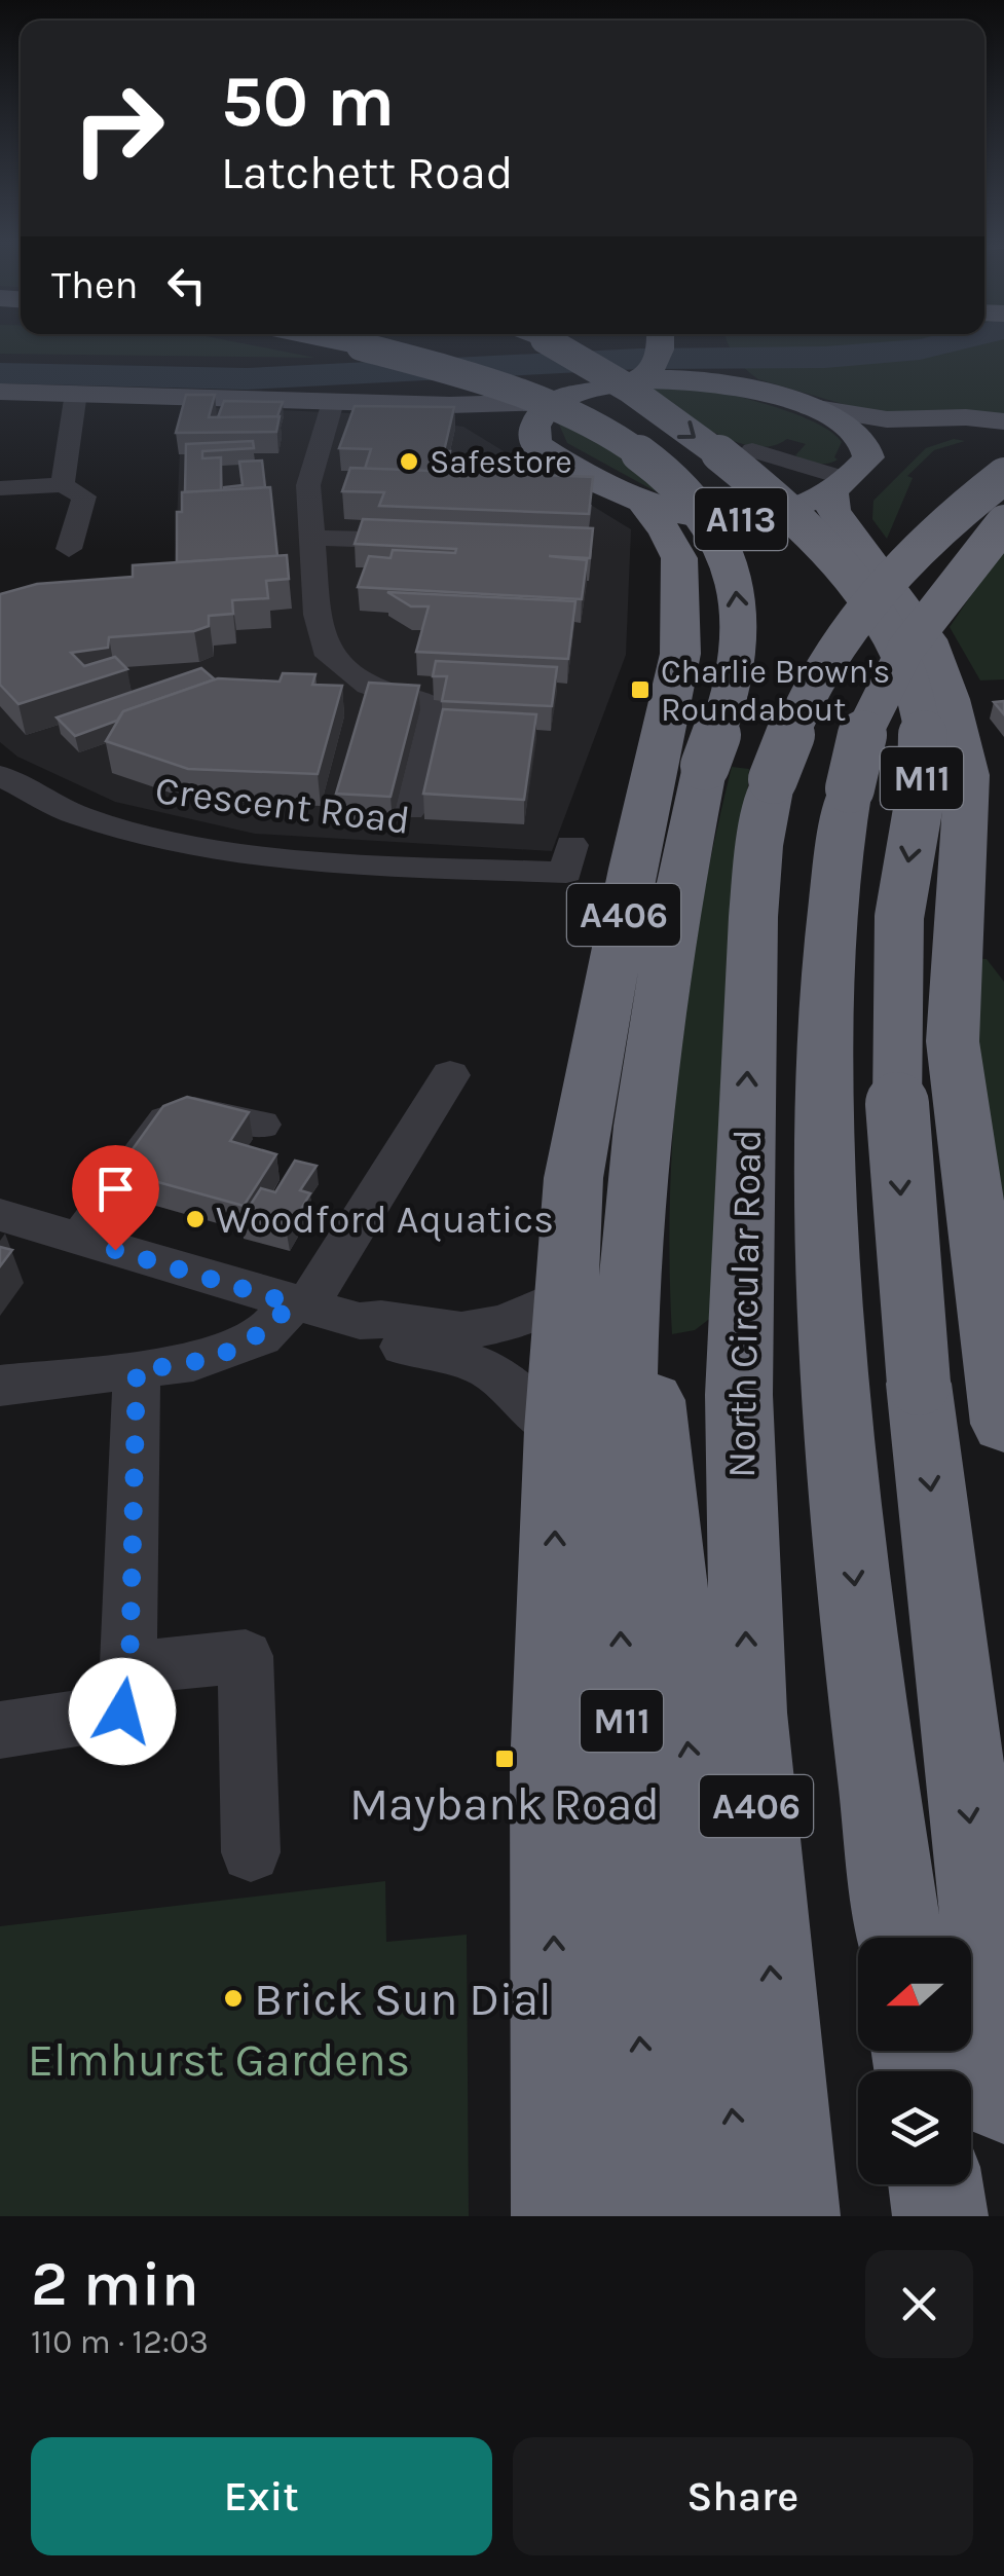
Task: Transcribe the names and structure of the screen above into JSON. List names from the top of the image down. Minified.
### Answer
{"streets":{"highway":["A113","M11","A406","North Circular Road"],"street":["Crescent Road"]},"crossings":[["A113","A406"]],"parks":["Elmhurst Gardens"],"places":{"other":["Safestore","Woodford Aquatics","Brick Sun Dial"],"transit":["Charlie Brown's Roundabout","Maybank Road"]},"north":"left","page":{"turn":["50 m","Latchett Road"],"then":"Then","heading":["2 min","110 m · 12:03"],"buttons":["Exit","Share"]}}
